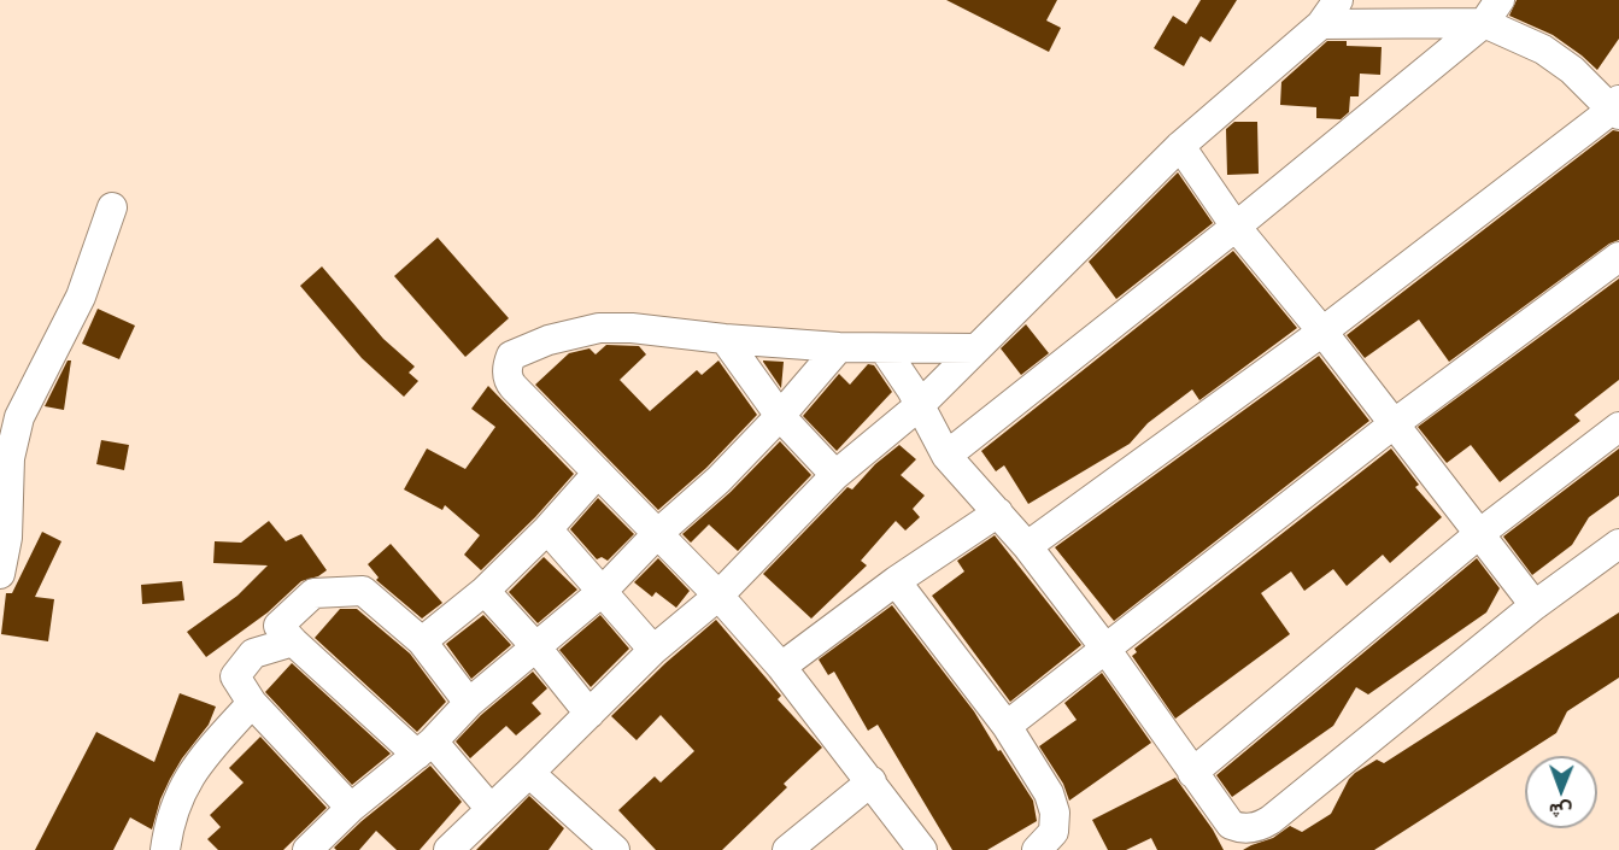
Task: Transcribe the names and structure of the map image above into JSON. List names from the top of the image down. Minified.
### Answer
{"north":"bottom"}
